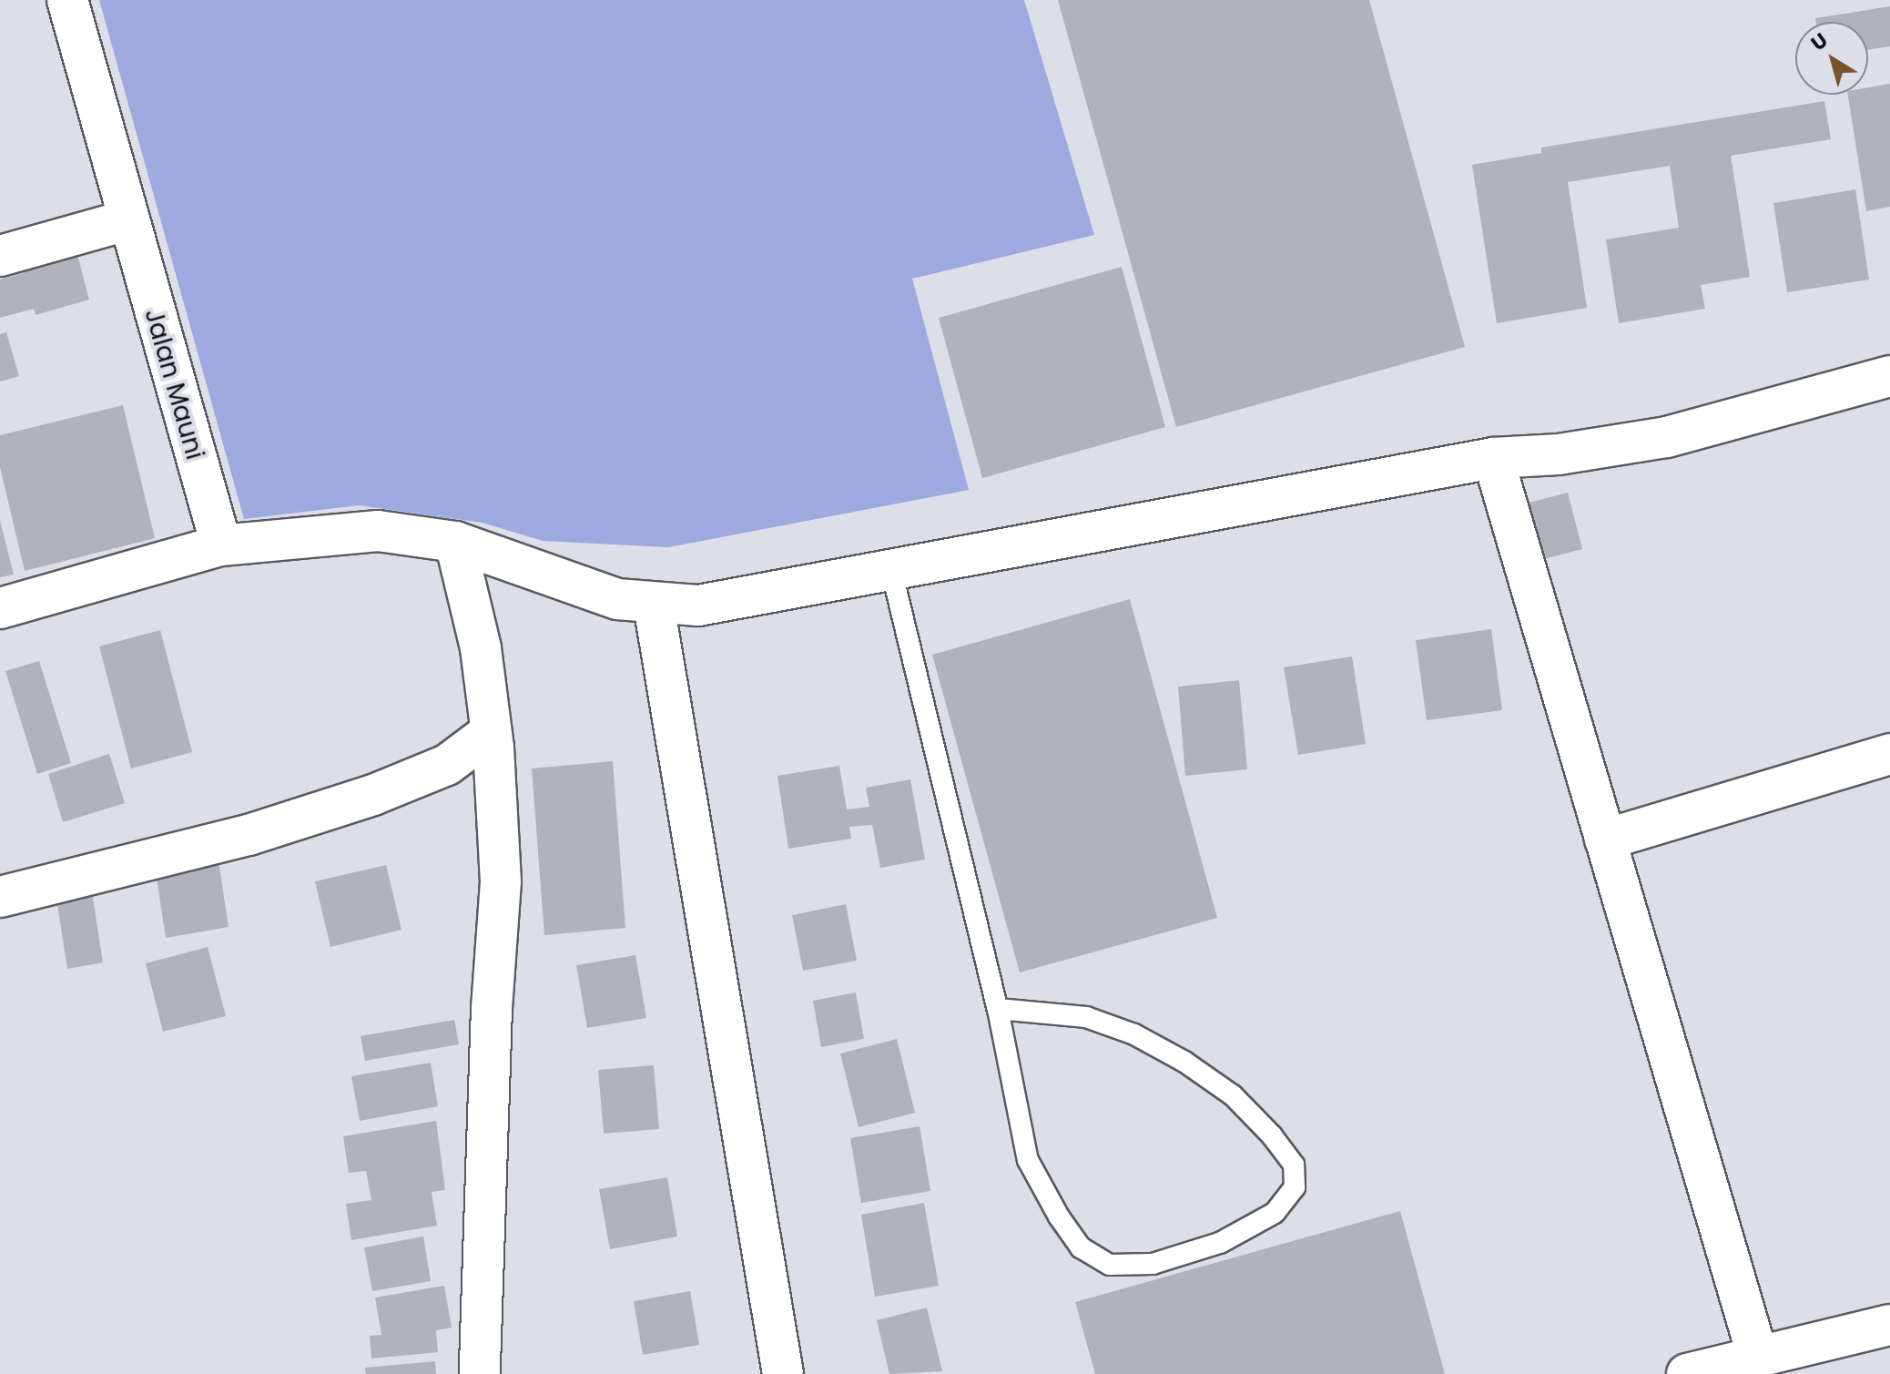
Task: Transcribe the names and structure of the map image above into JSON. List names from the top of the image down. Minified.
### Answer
{"streets":{"street":["Jalan Mauni"]},"north":"top left"}
